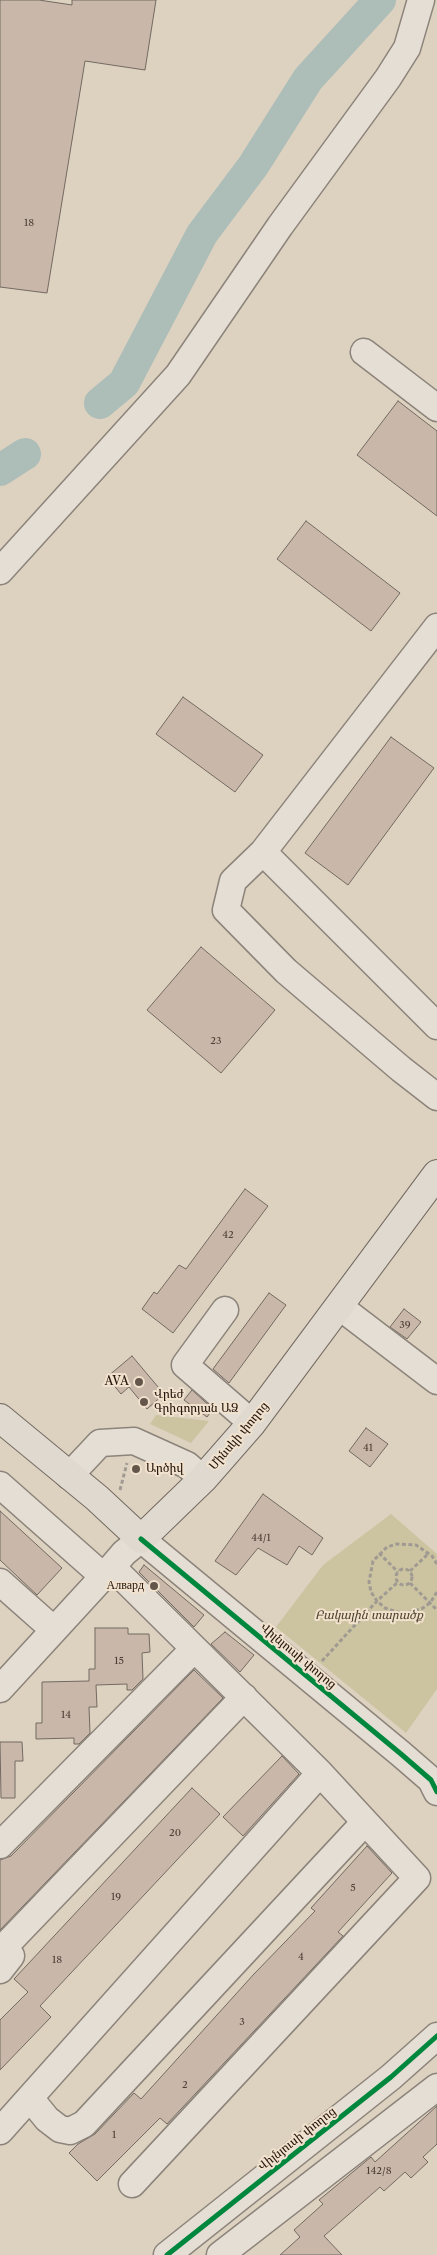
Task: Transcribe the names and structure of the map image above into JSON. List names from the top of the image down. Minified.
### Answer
{"streets":{"main road":["Մինսկի փողոց"],"street":["Վիլնյուսի փողոց"]},"crossings":[["Մինսկի փողոց","Վիլնյուսի փողոց"]],"parks":["Բակային տարածք"],"places":["AVA","Վրեժ Գրիգորյան ԱՁ","Արծիվ","Алвард"],"house_numbers":["18","23","42","39","41","44/1","15","14","20","5","19","4","18","3","2","1","142/8"]}
